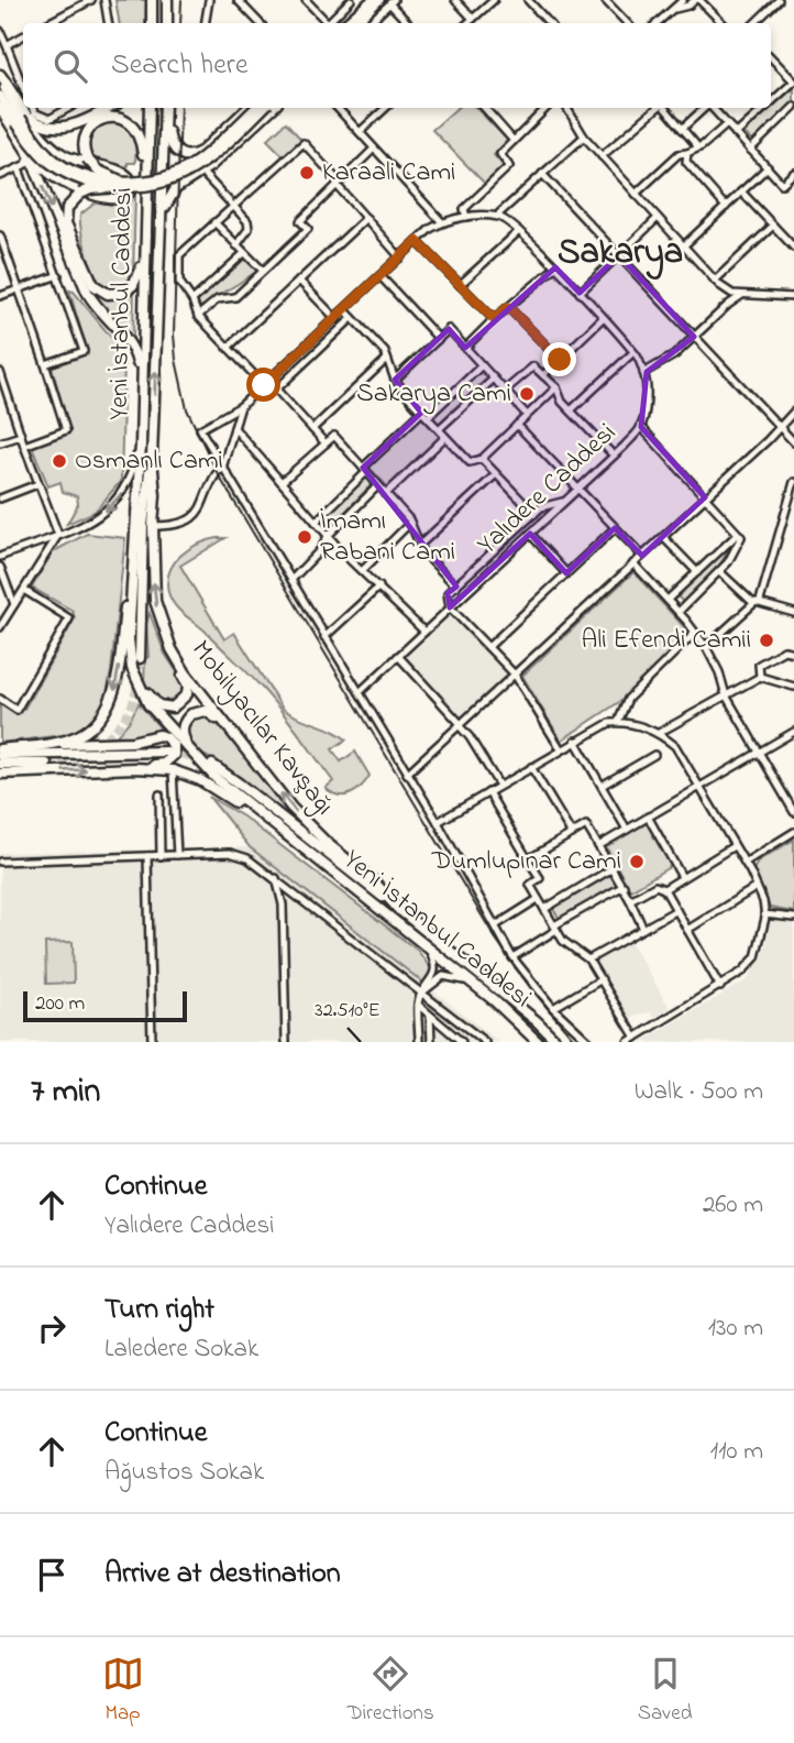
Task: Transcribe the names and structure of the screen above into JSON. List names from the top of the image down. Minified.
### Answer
{"streets":{"highway":["Yeni İstanbul Caddesi","Mobilyacılar Kavşağı"],"street":["Yalıdere Caddesi"]},"crossings":[["Yeni İstanbul Caddesi","Mobilyacılar Kavşağı"]],"districts":["Sakarya"],"places":["Karaali Cami","Sakarya Cami","Osmanlı Cami","İmamı Rabani Cami","Ali Efendi Camii","Dumlupınar Cami"],"scale_bar":"200 m","page":{"search":"Search here","scale":"200 m","heading":["7 min","Walk · 500 m"],"list":[["Continue","Yalıdere Caddesi","260 m"],["Turn right","Laledere Sokak","130 m"],["Continue","Ağustos Sokak","110 m"],"Arrive at destination"],"nav":["Map","Directions","Saved"]},"coordinates":["32.510°E"]}
